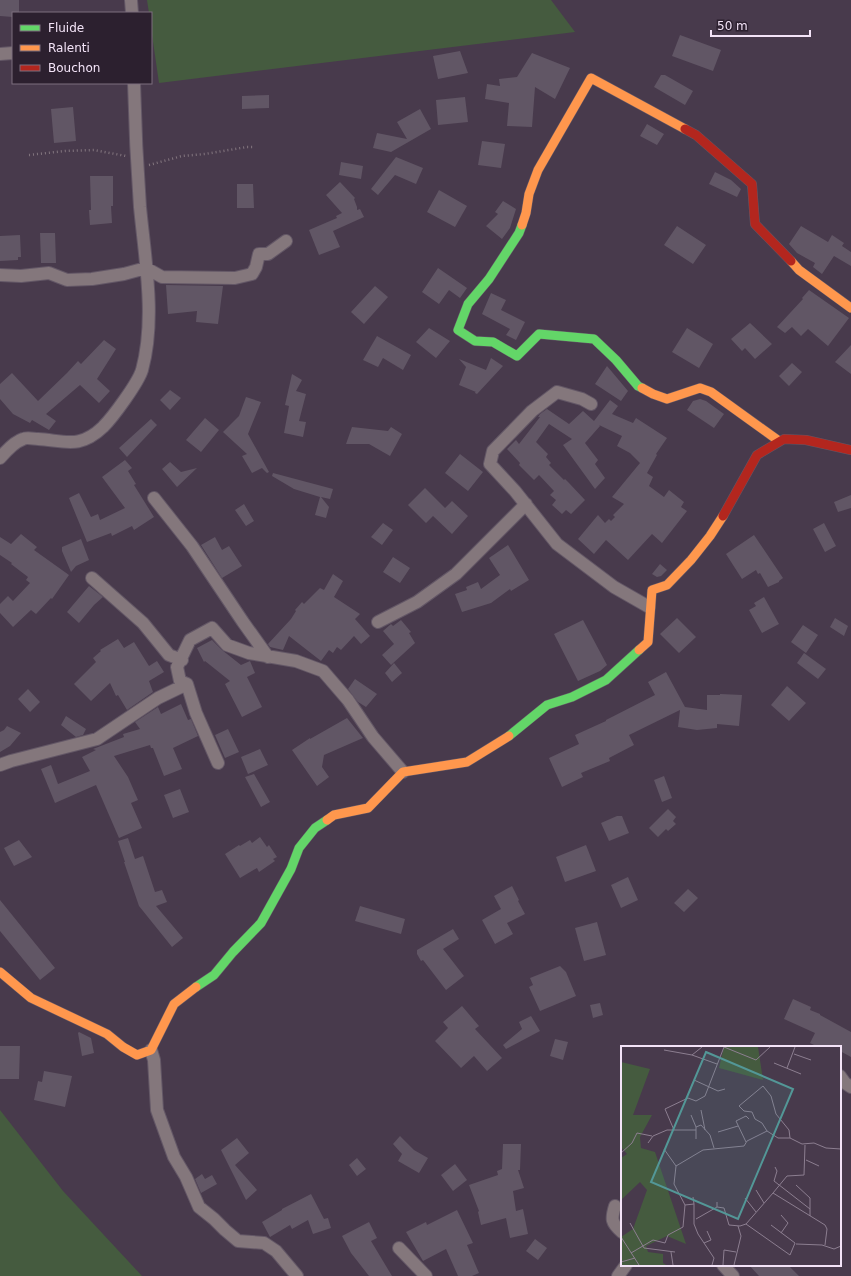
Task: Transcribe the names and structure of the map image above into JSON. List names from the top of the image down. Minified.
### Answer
{"legend":["Fluide","Ralenti","Bouchon"],"scale_bar":"50 m"}
